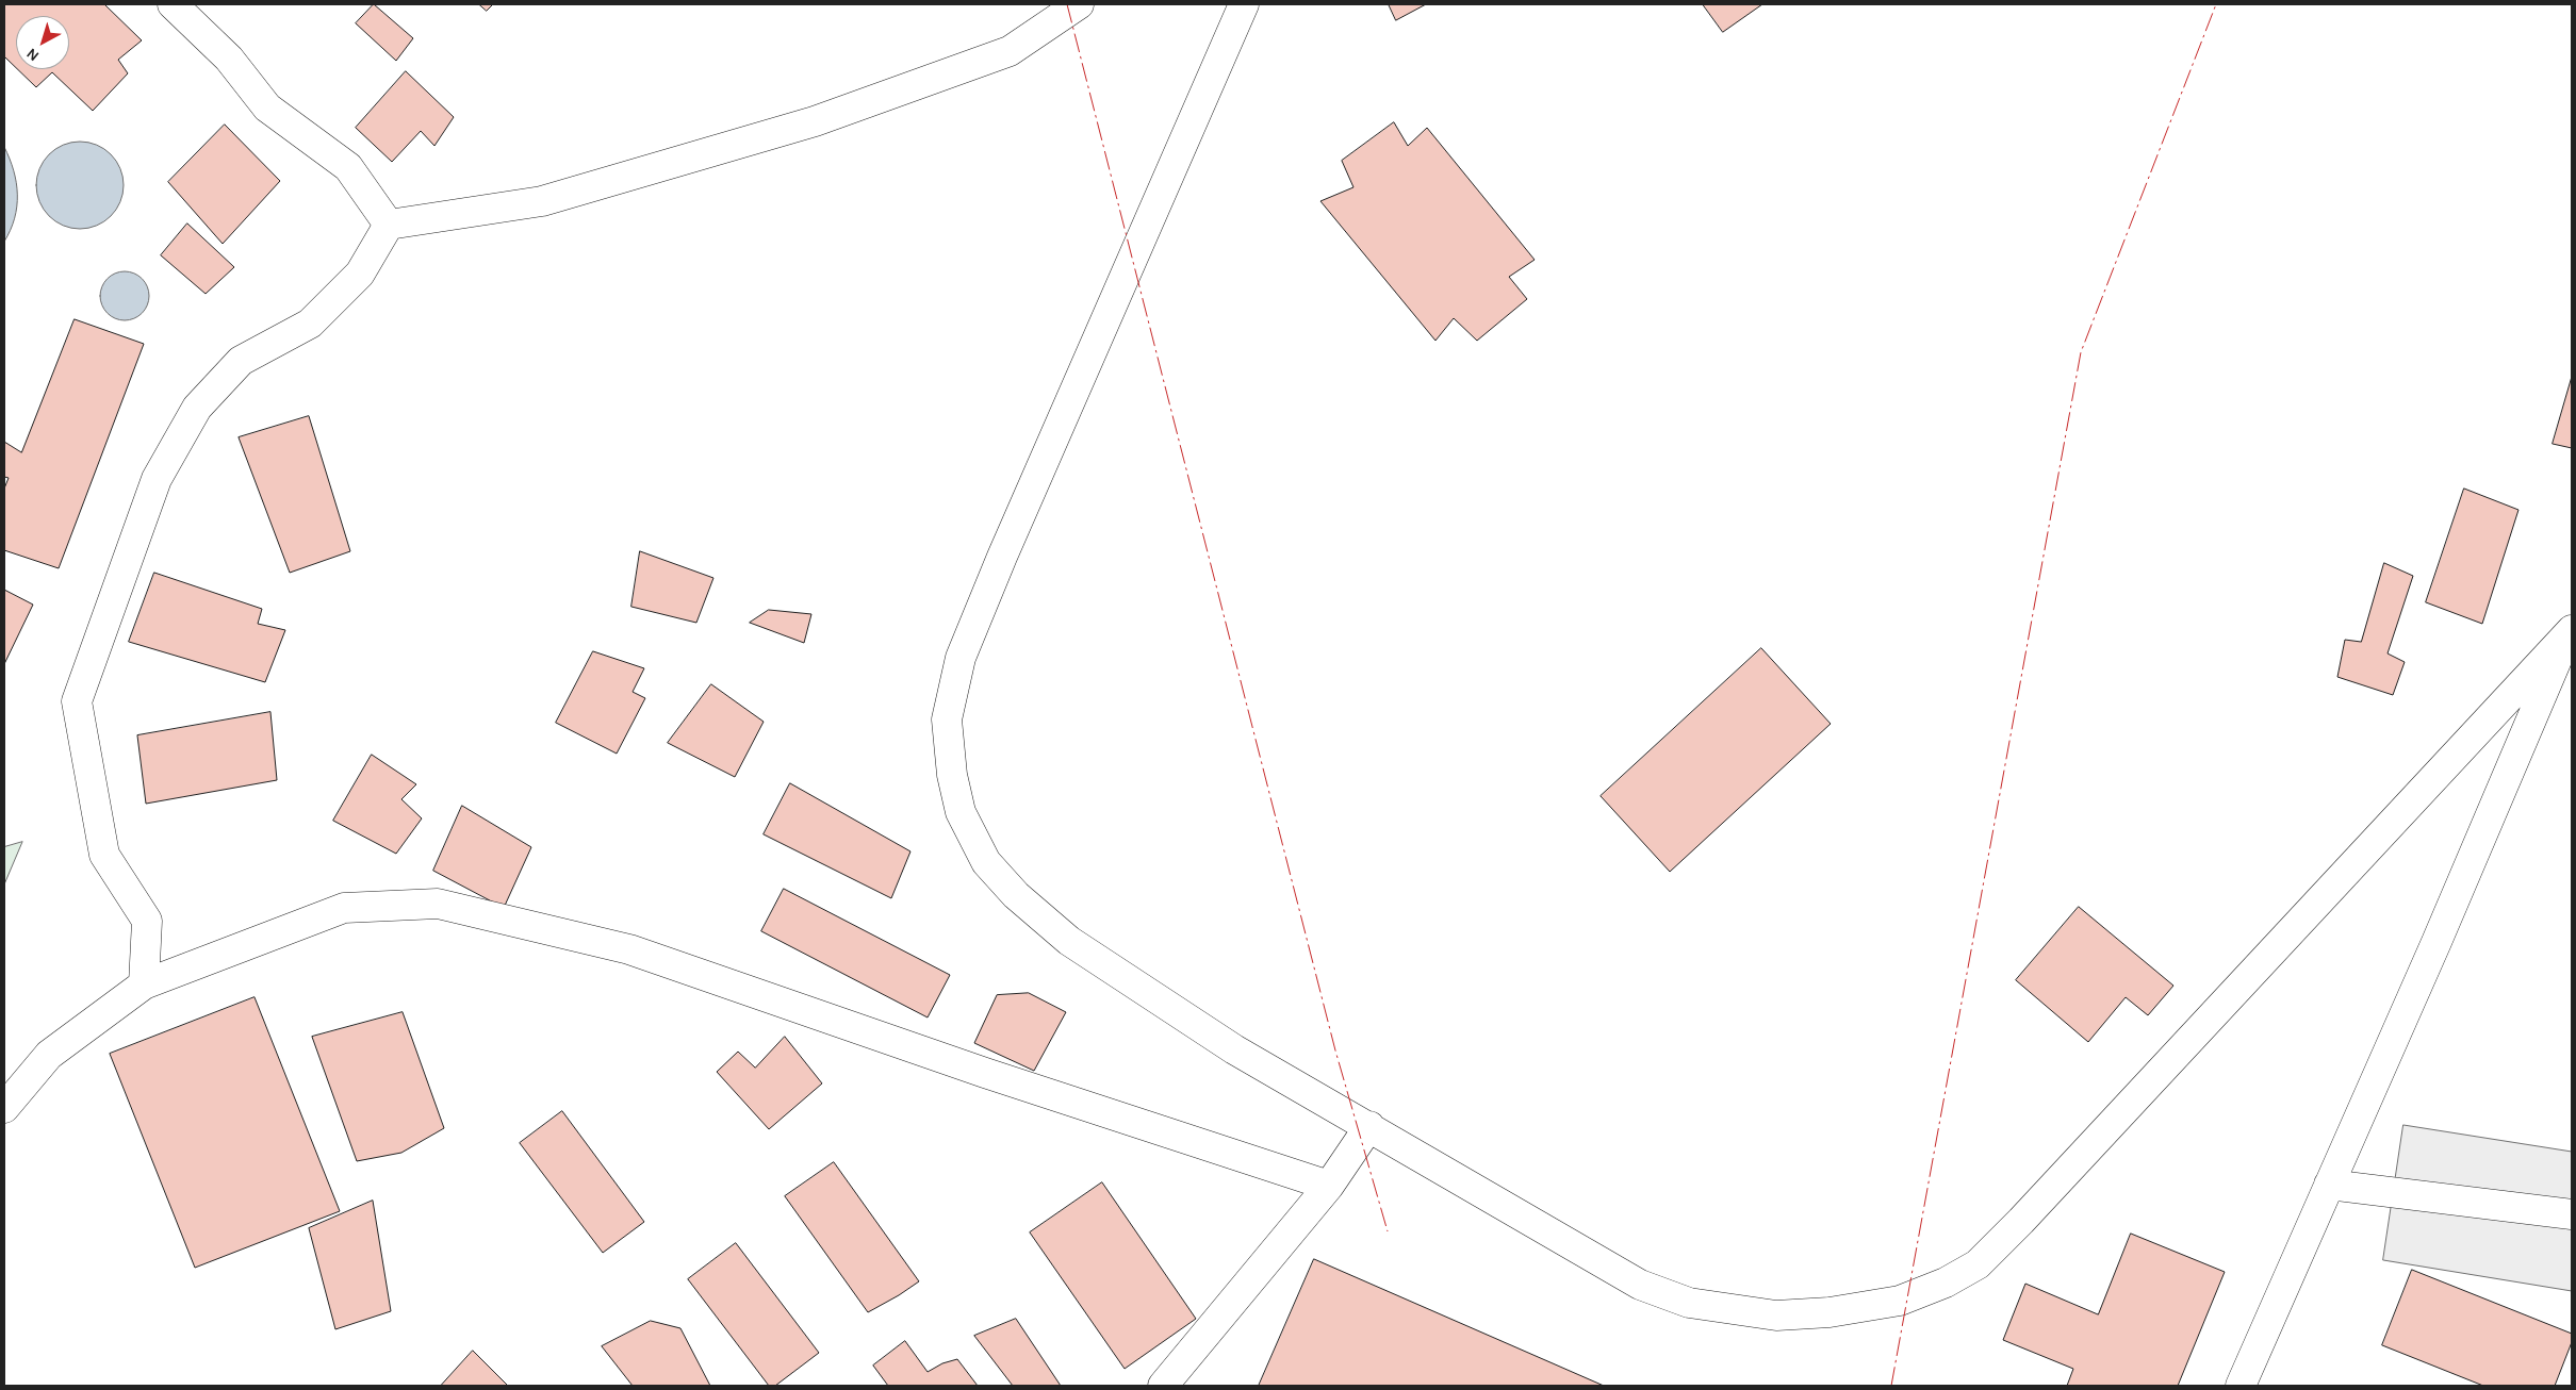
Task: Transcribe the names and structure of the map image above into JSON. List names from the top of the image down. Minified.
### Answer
{"north":"bottom left"}
